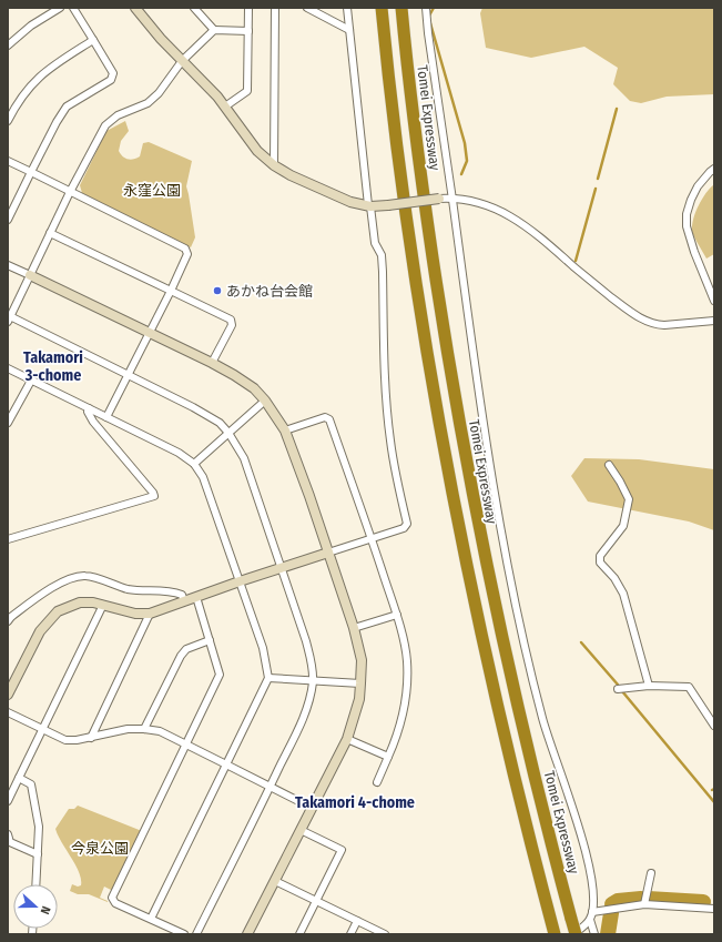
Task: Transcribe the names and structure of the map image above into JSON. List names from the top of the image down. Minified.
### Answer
{"streets":{"highway":["Tomei Expressway"]},"districts":["Takamori 3-chome","Takamori 4-chome"],"parks":["永窪公園","今泉公園"],"places":["あかね台会館"],"north":"right"}
